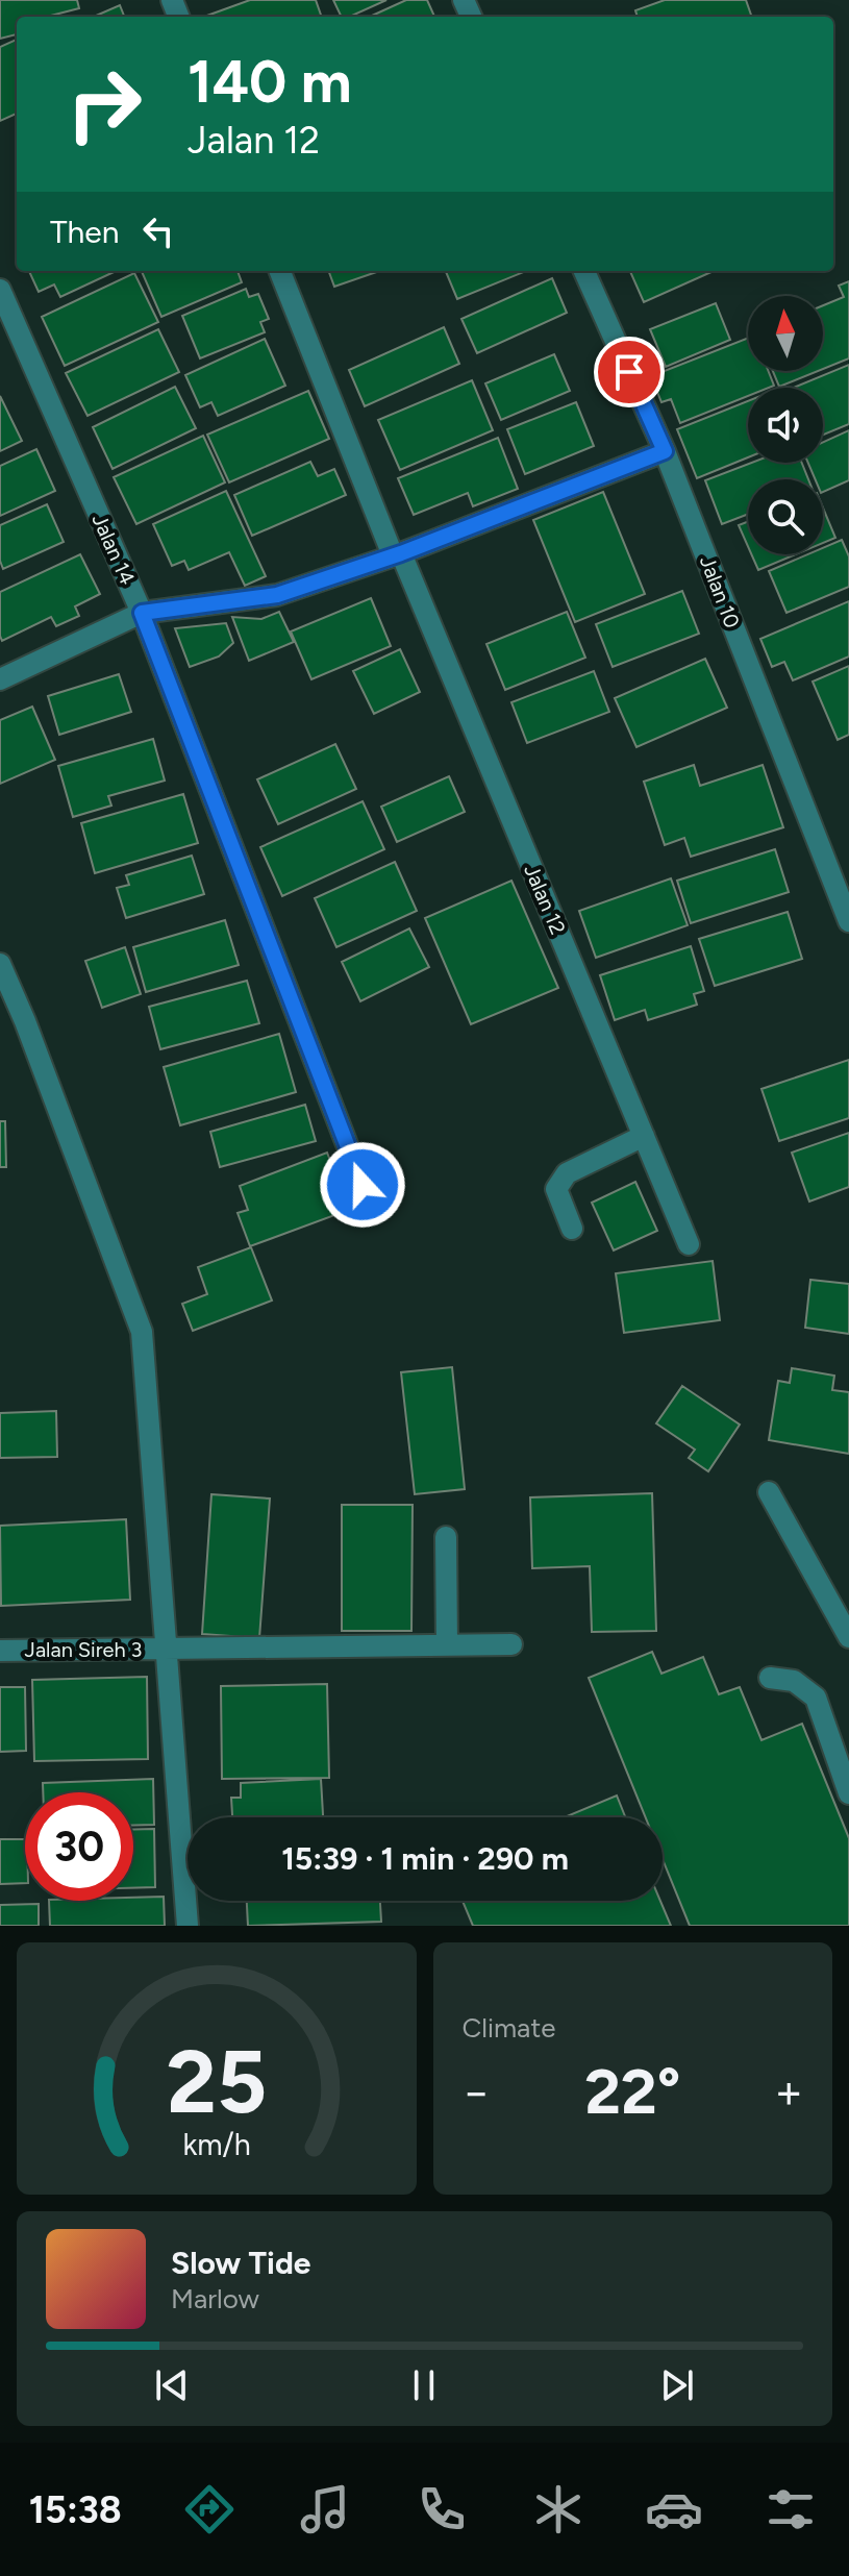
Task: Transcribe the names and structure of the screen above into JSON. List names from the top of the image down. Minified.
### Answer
{"streets":{"street":["Jalan 14","Jalan 10","Jalan 12","Jalan Sireh 3"]},"north":"top","page":{"turn":["140 m","Jalan 12"],"then":"Then","limit":"30","trip":"15:39 · 1 min · 290 m","tile":"Climate","heat":["−","22°","+"],"song":["Slow Tide","Marlow"],"tabs":"15:38","gauge":["25","km/h"]}}
